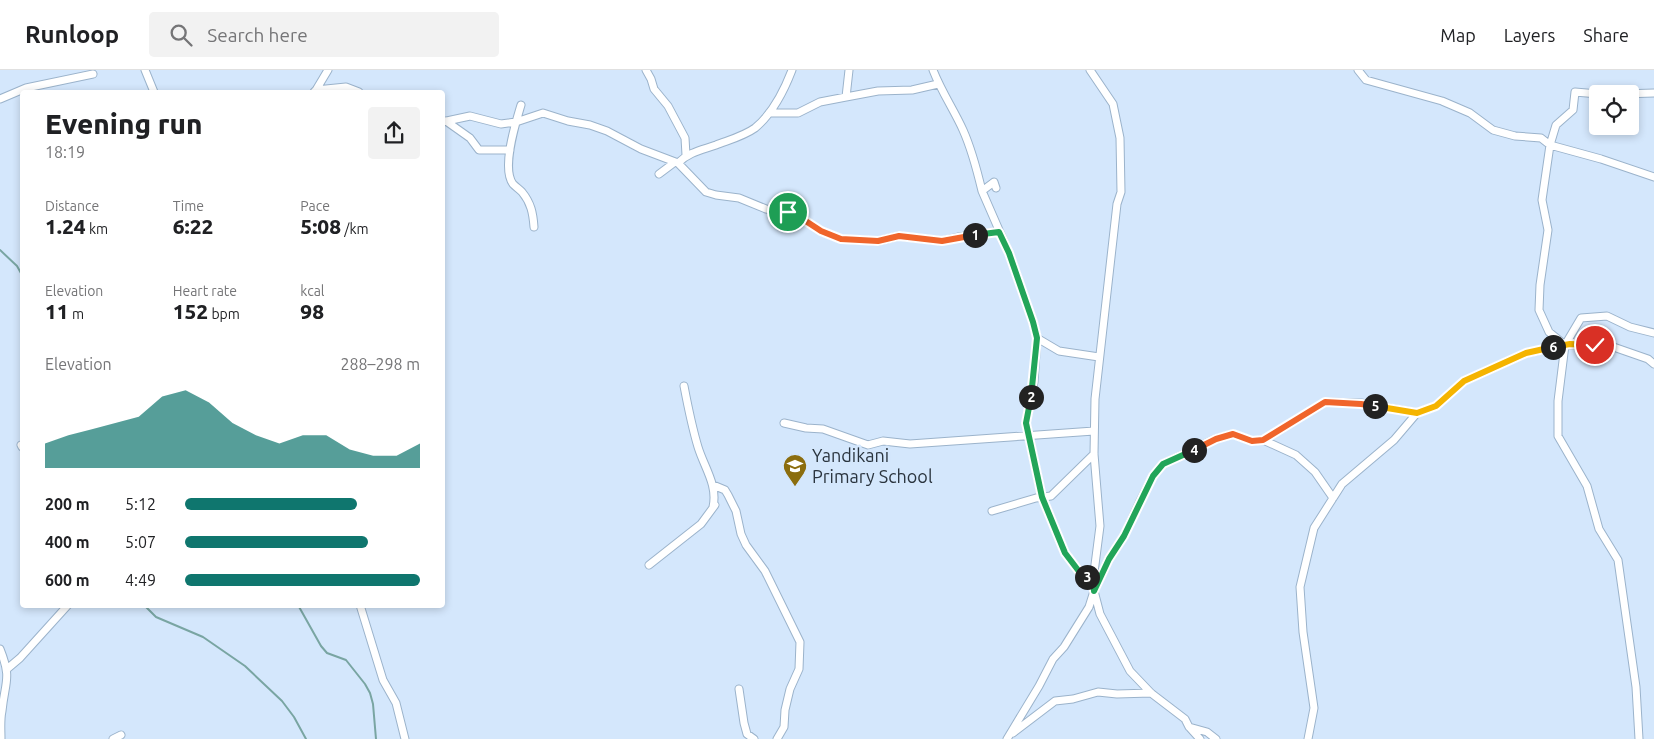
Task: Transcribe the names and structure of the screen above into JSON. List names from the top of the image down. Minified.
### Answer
{"places":{"school or university":["Yandikani Primary School"]},"page":{"header":"Runloop","search":"Search here","nav":["Map","Layers","Share"],"heading":["Evening run","18:19"],"stats":[["Distance","1.24 km"],["Time","6:22"],["Pace","5:08 /km"],["Elevation","11 m"],["Heart rate","152 bpm"],["kcal","98"]],"pins":["1","6","2","5","4","3"],"chart":["Elevation","288–298 m"],"list":[{"name":"200 m","note":"5:12"},{"name":"400 m","note":"5:07"},{"name":"600 m","note":"4:49"}]}}
